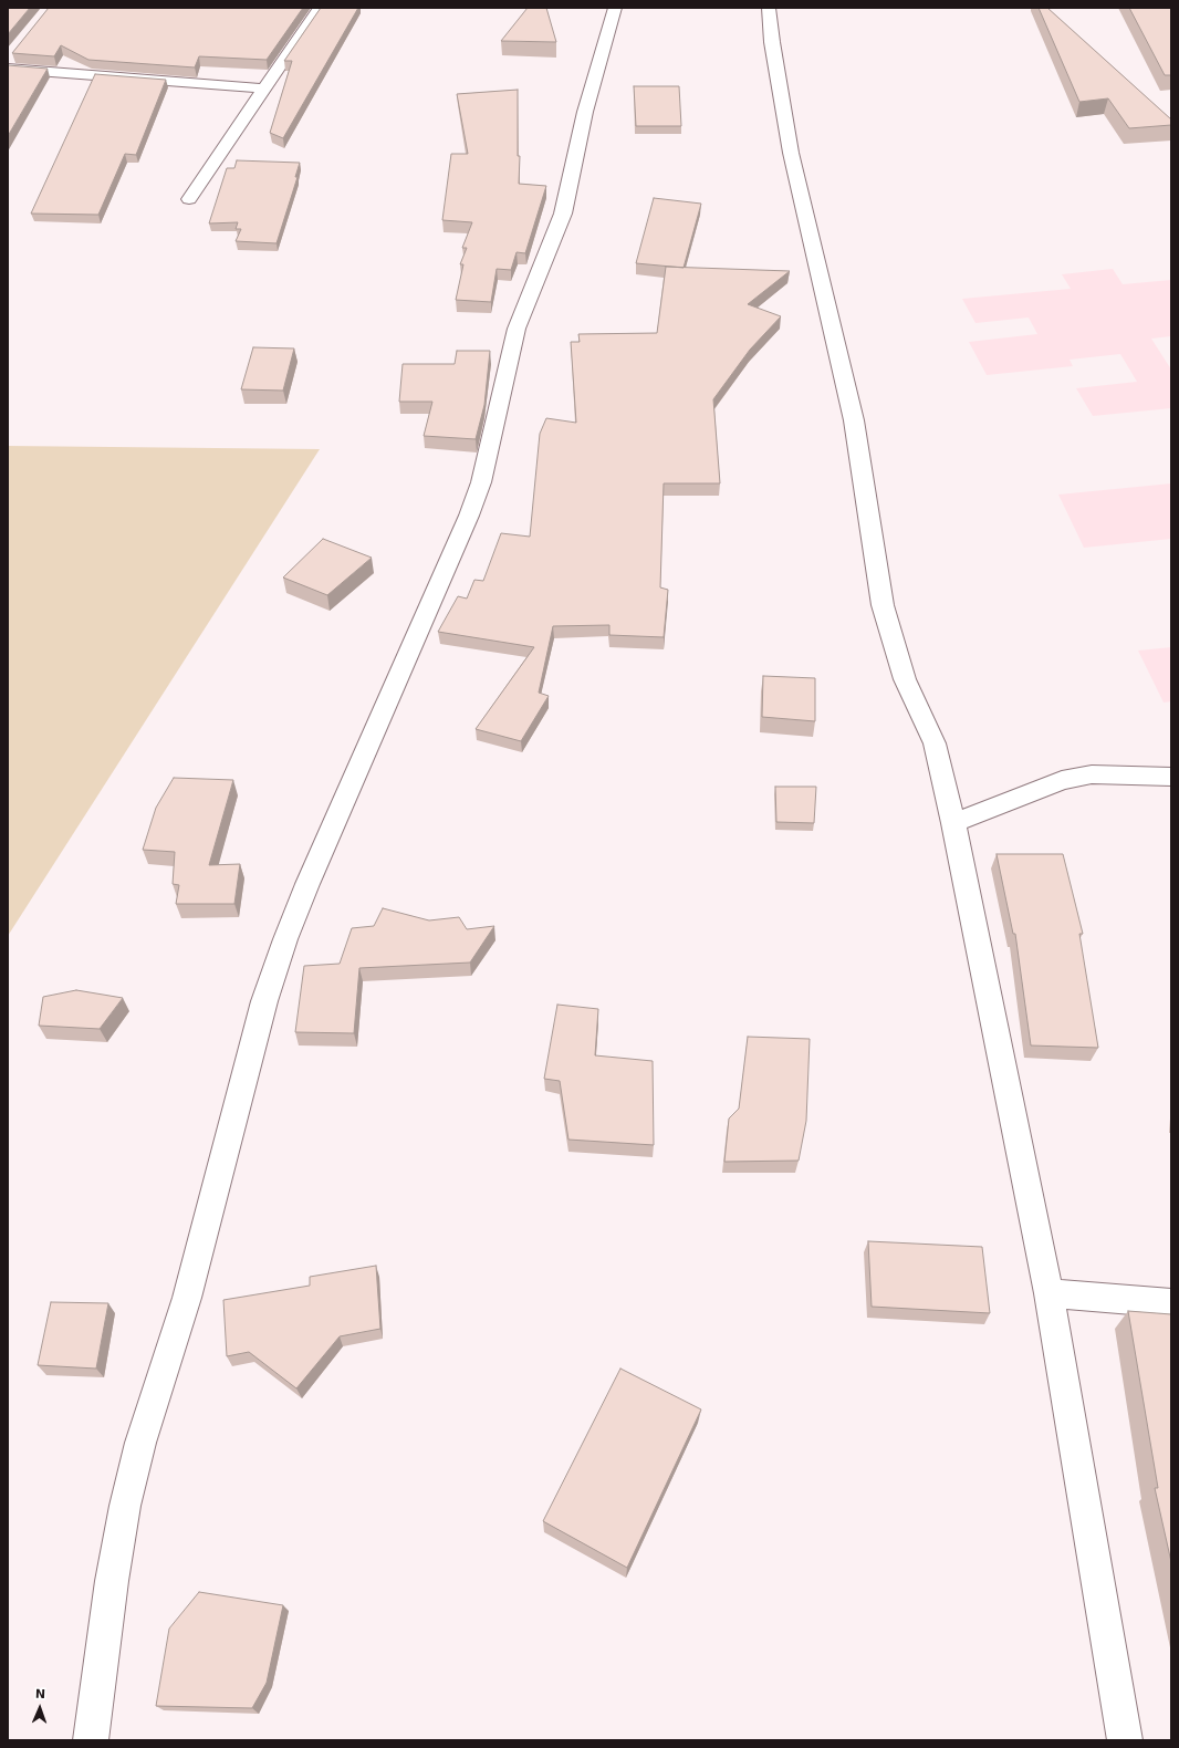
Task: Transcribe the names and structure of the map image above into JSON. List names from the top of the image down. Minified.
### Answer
{"north":"top"}
